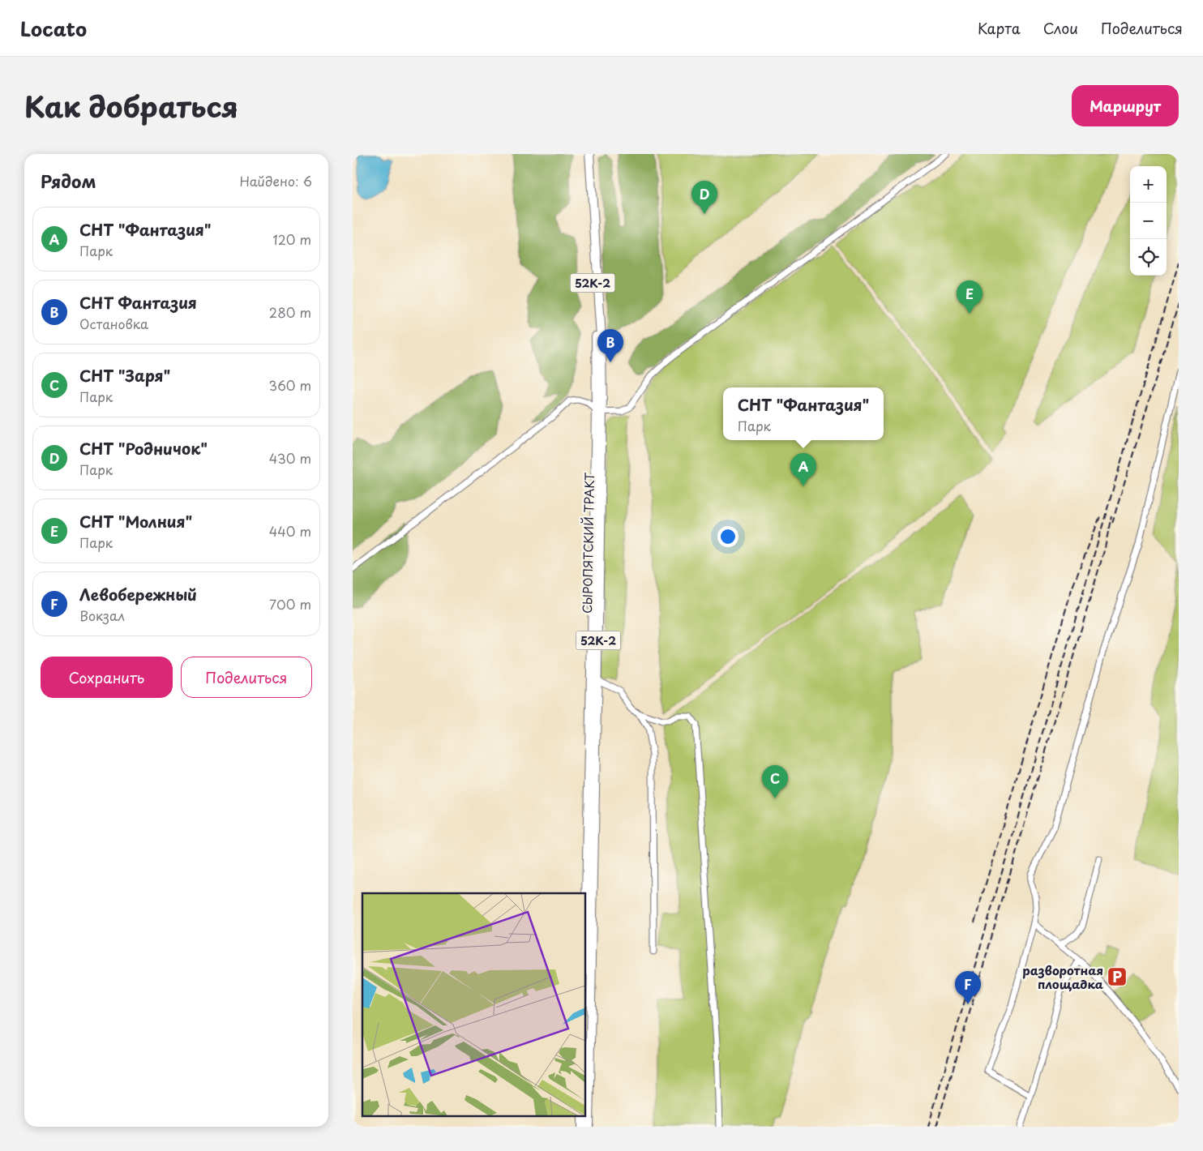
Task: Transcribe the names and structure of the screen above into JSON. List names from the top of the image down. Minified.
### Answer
{"streets":{"main road":["52К-2","СЫРОПЯТСКИЙ ТРАКТ"]},"places":{"parking":["разворотная площадка"]},"page":{"header":"Locato","nav":["Карта","Слои","Поделиться"],"title":"Как добраться","buttons":["Маршрут",["Сохранить","Поделиться"]],"heading":["Рядом","Найдено: 6"],"map_buttons":["+","−"],"pins":["D","E","B","A","C","F"],"list":[{"mark":"A","name":"СНТ \"Фантазия\"","note":"Парк","value":"120 m"},{"mark":"B","name":"СНТ Фантазия","note":"Остановка","value":"280 m"},{"mark":"C","name":"СНТ \"Заря\"","note":"Парк","value":"360 m"},{"mark":"D","name":"СНТ \"Родничок\"","note":"Парк","value":"430 m"},{"mark":"E","name":"СНТ \"Молния\"","note":"Парк","value":"440 m"},{"mark":"F","name":"Левобережный","note":"Вокзал","value":"700 m"}],"popup":["СНТ \"Фантазия\"","Парк"]}}
